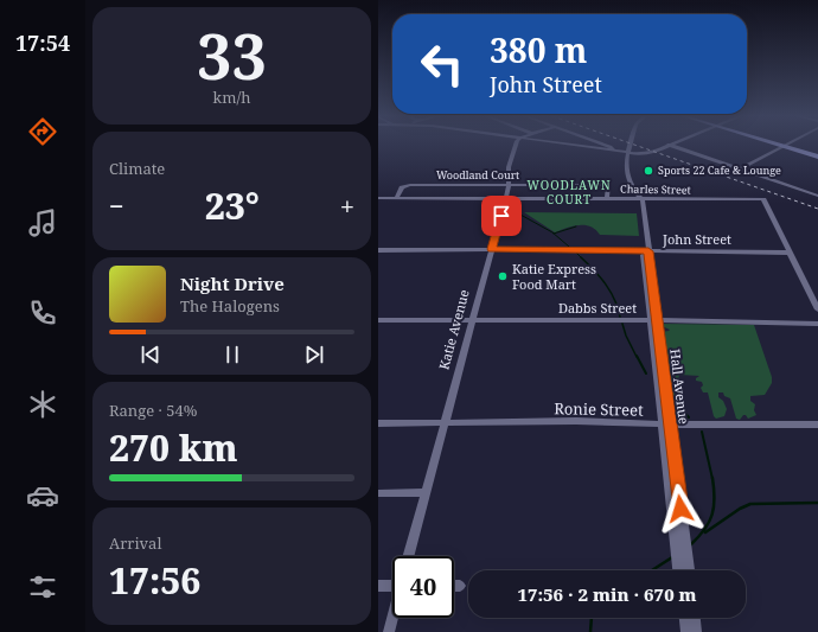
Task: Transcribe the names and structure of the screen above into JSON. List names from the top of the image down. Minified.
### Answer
{"streets":{"street":["Woodland Court","Charles Street","John Street","Dabbs Street","Katie Avenue","Hall Avenue","Ronie Street"]},"crossings":[["Woodland Court","Charles Street"],["Woodland Court","Katie Avenue"],["Charles Street","John Street"],["Charles Street","Katie Avenue"],["Charles Street","Hall Avenue"],["John Street","Katie Avenue"],["John Street","Hall Avenue"],["Dabbs Street","Katie Avenue"],["Dabbs Street","Hall Avenue"],["Katie Avenue","Ronie Street"],["Hall Avenue","Ronie Street"]],"districts":["WOODLAWN COURT"],"places":["Sports 22 Cafe & Lounge","Katie Express Food Mart"],"page":{"tabs":"17:54","tile":[["33","km/h"],"Climate",["Range · 54%","270 km"],["Arrival","17:56"]],"turn":["380 m","John Street"],"heat":["−","23°","+"],"song":["Night Drive","The Halogens"],"limit":"40","trip":"17:56 · 2 min · 670 m"}}
